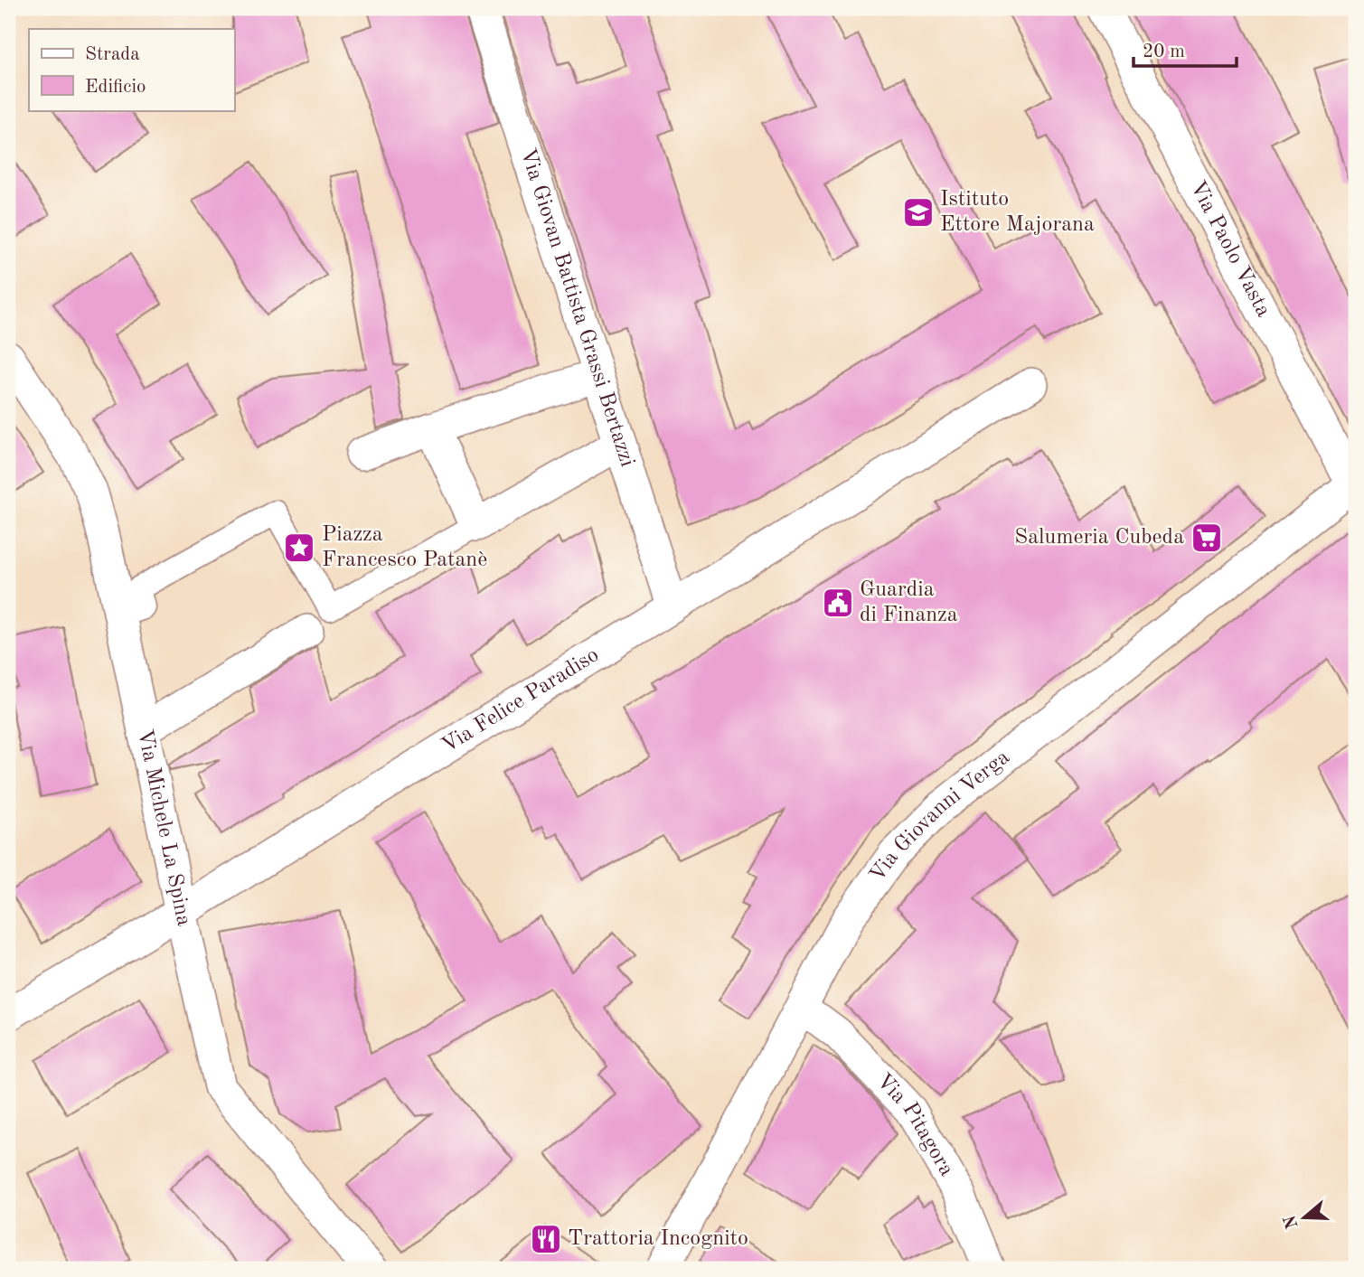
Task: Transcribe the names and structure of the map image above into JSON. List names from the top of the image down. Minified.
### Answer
{"streets":{"street":["Via Paolo Vasta","Via Giovan Battista Grassi Bertazzi","Via Felice Paradiso","Via Giovanni Verga","Via Michele La Spina","Via Pitagora"]},"crossings":[["Via Paolo Vasta","Via Giovanni Verga"],["Via Giovan Battista Grassi Bertazzi","Via Felice Paradiso"],["Via Felice Paradiso","Via Michele La Spina"],["Via Giovanni Verga","Via Pitagora"]],"places":{"school or university":["Istituto Ettore Majorana"],"supermarket":["Salumeria Cubeda"],"place":["Piazza Francesco Patanè"],"public building":["Guardia di Finanza"],"restaurant":["Trattoria Incognito"]},"legend":["Strada","Edificio"],"scale_bar":"20 m","north":"left"}
